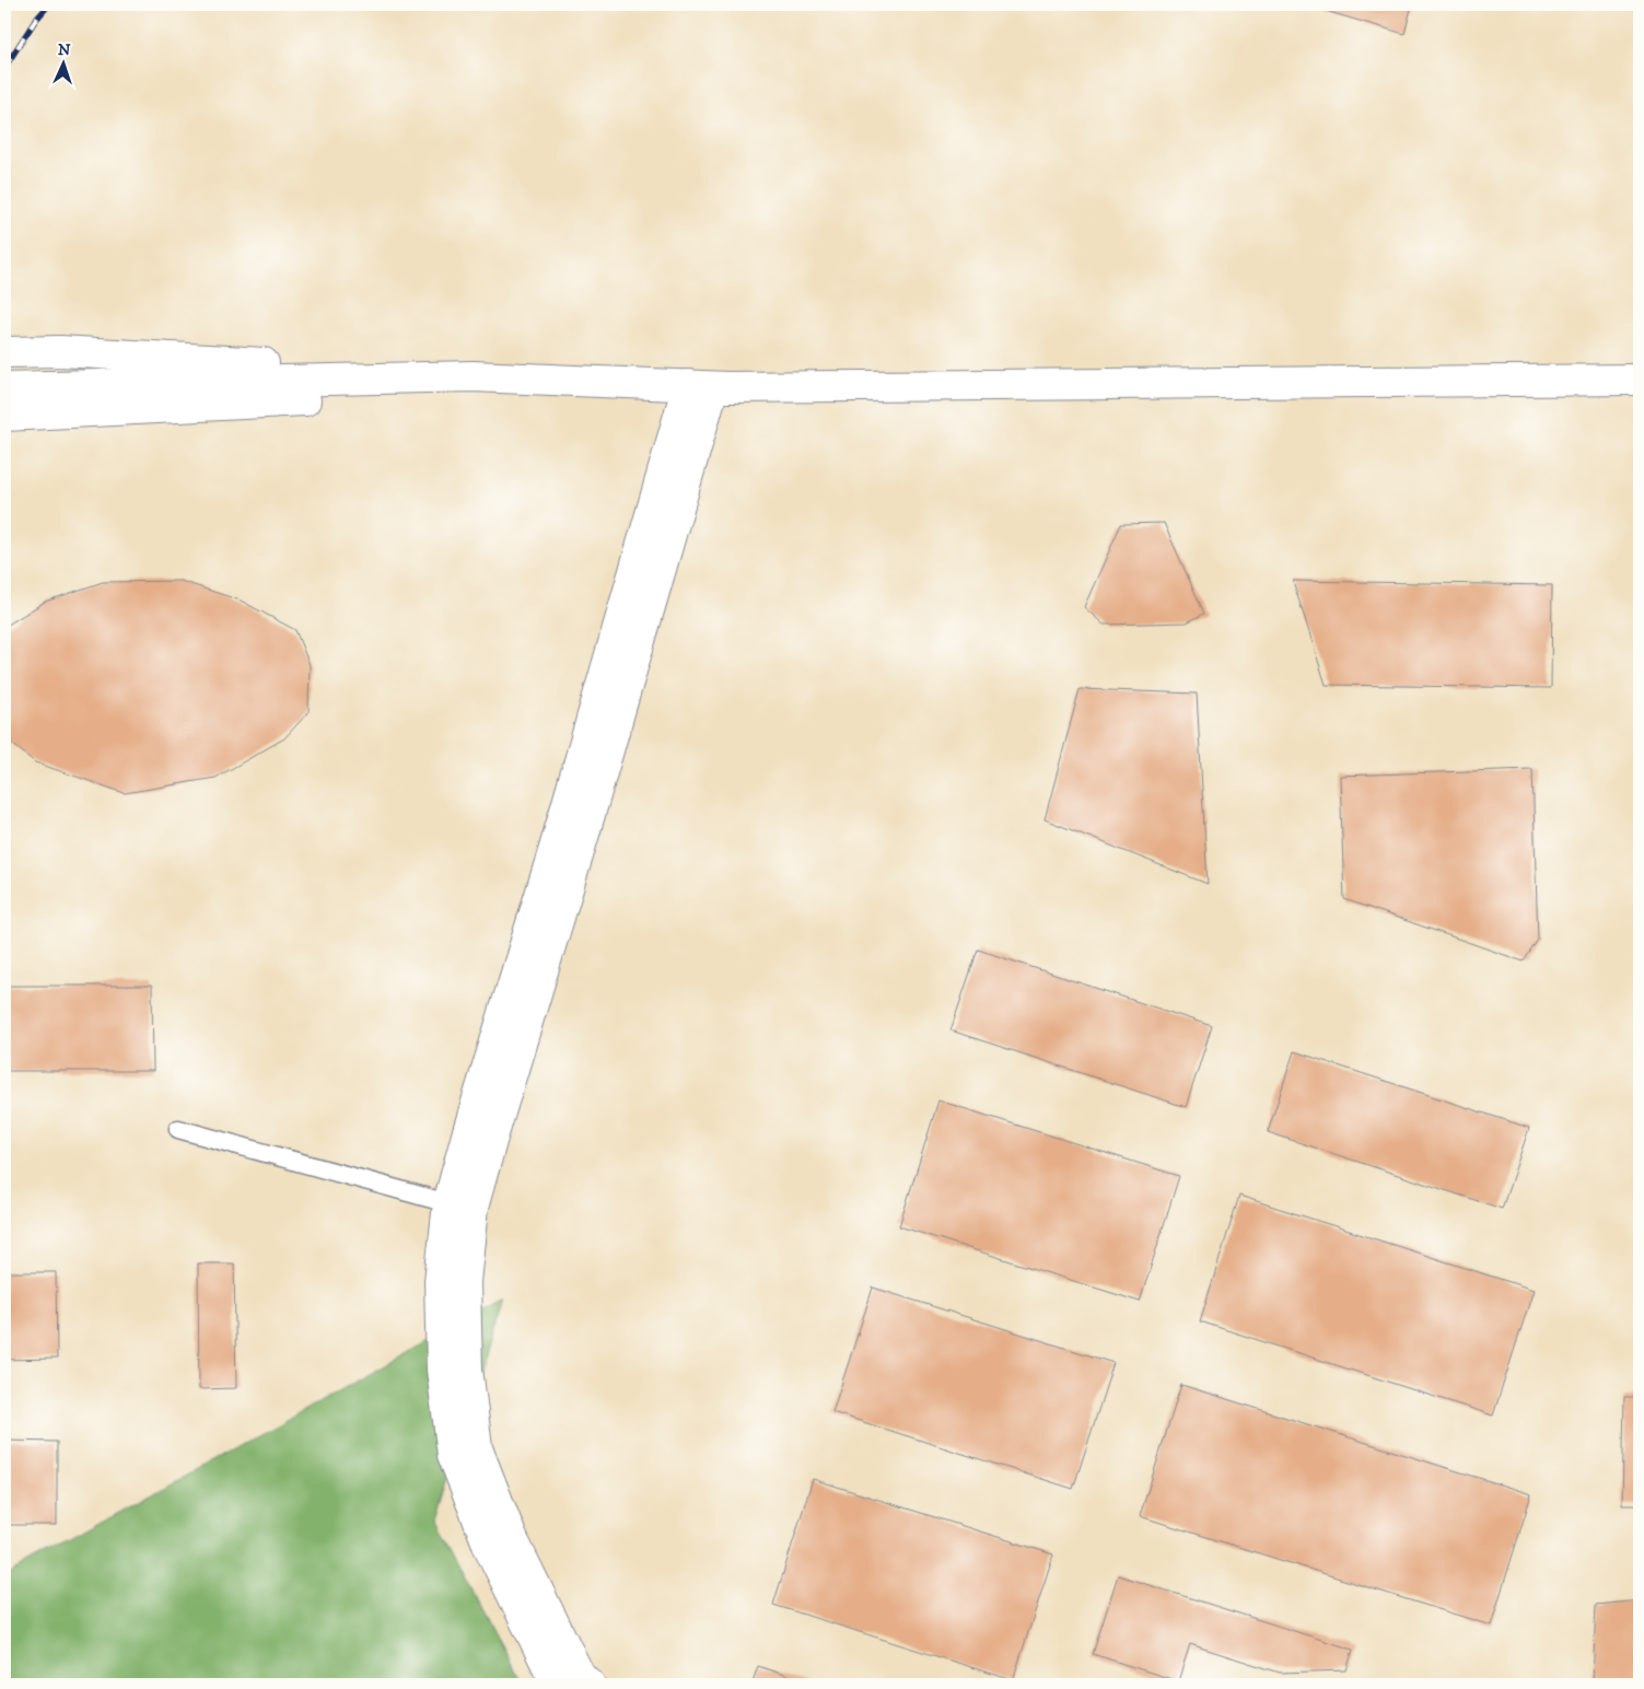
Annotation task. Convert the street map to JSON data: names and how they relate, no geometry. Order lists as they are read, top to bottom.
{
  "north": "top"
}
